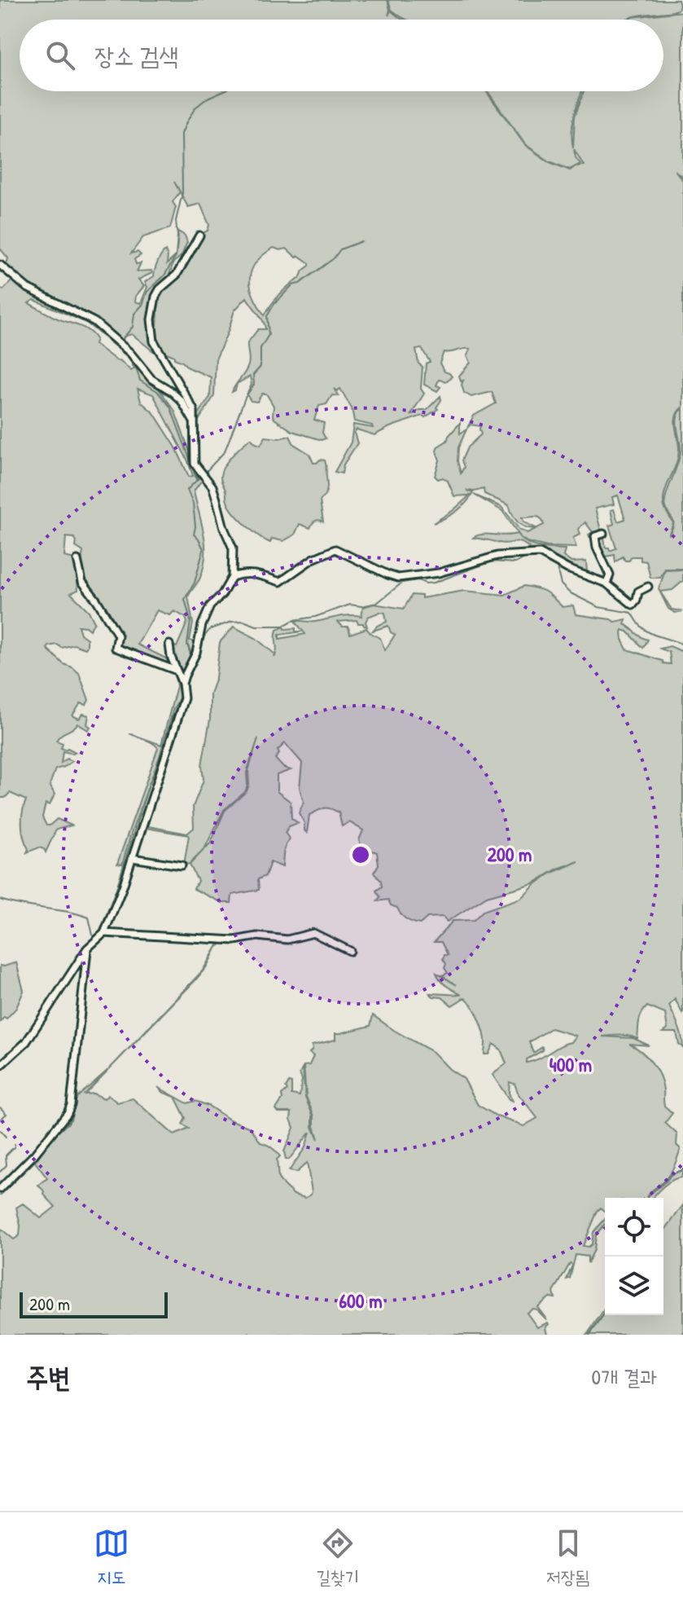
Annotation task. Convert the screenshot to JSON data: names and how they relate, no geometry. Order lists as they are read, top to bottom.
{
  "scale_bar": "200 m",
  "page": {
    "search": "장소 검색",
    "scale": "200 m",
    "heading": ["주변", "0개 결과"],
    "nav": ["지도", "길찾기", "저장됨"]
  },
  "rings": ["200 m", "400 m", "600 m"]
}
